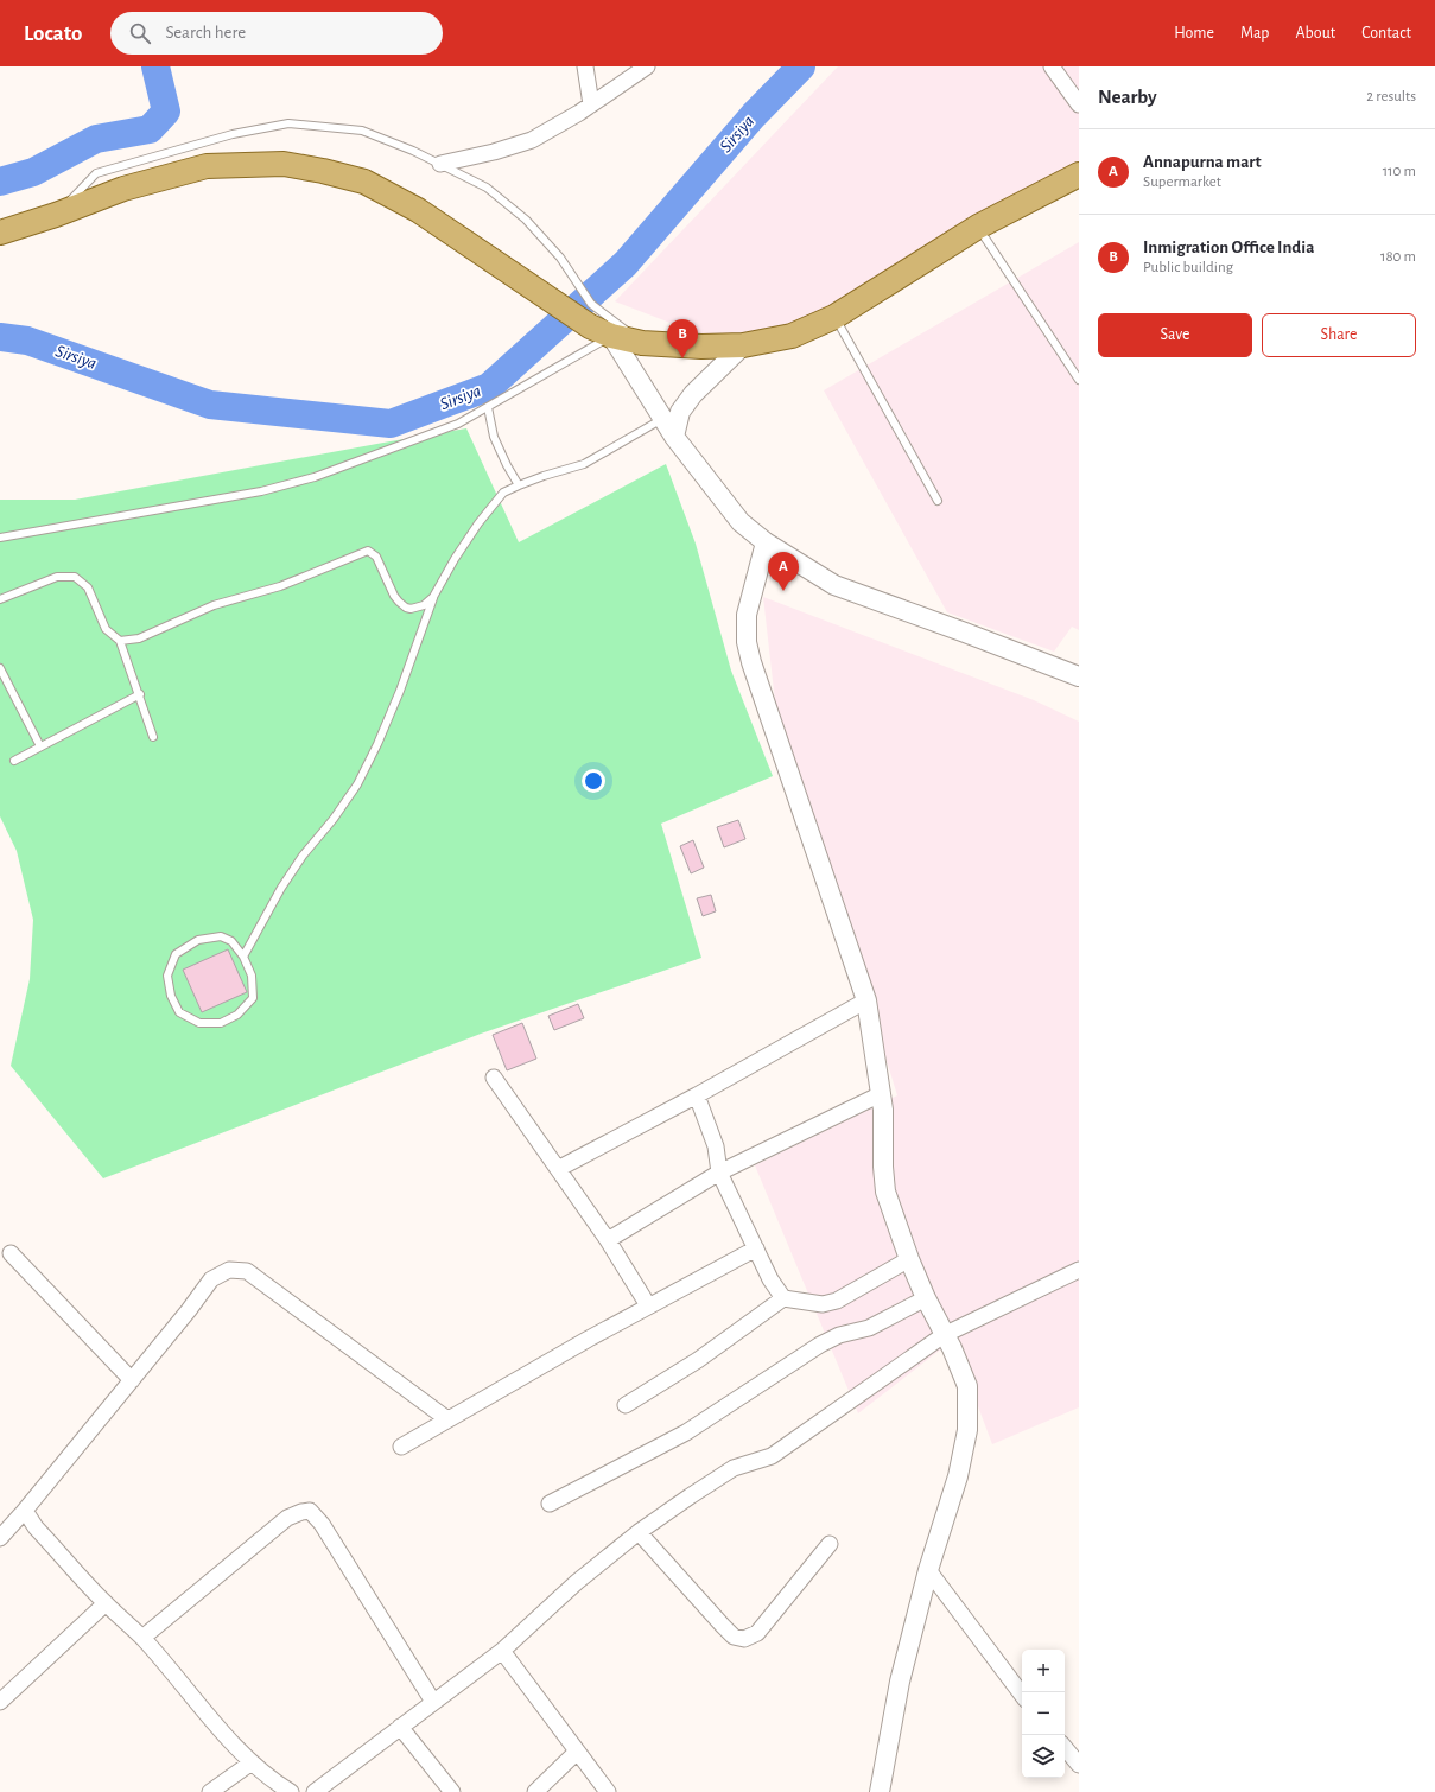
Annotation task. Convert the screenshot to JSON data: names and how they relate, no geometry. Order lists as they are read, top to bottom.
{
  "water": ["Sirsiya"],
  "page": {
    "header": "Locato",
    "search": "Search here",
    "nav": [
      "Home",
      "Map",
      "About",
      "Contact"
    ],
    "heading": ["Nearby", "2 results"],
    "list": [
      {
        "mark": "A",
        "name": "Annapurna mart",
        "note": "Supermarket",
        "value": "110 m"
      },
      {
        "mark": "B",
        "name": "Inmigration Office India",
        "note": "Public building",
        "value": "180 m"
      }
    ],
    "buttons": ["Save", "Share"],
    "pins": ["B", "A"],
    "map_buttons": ["+", "−"]
  }
}
